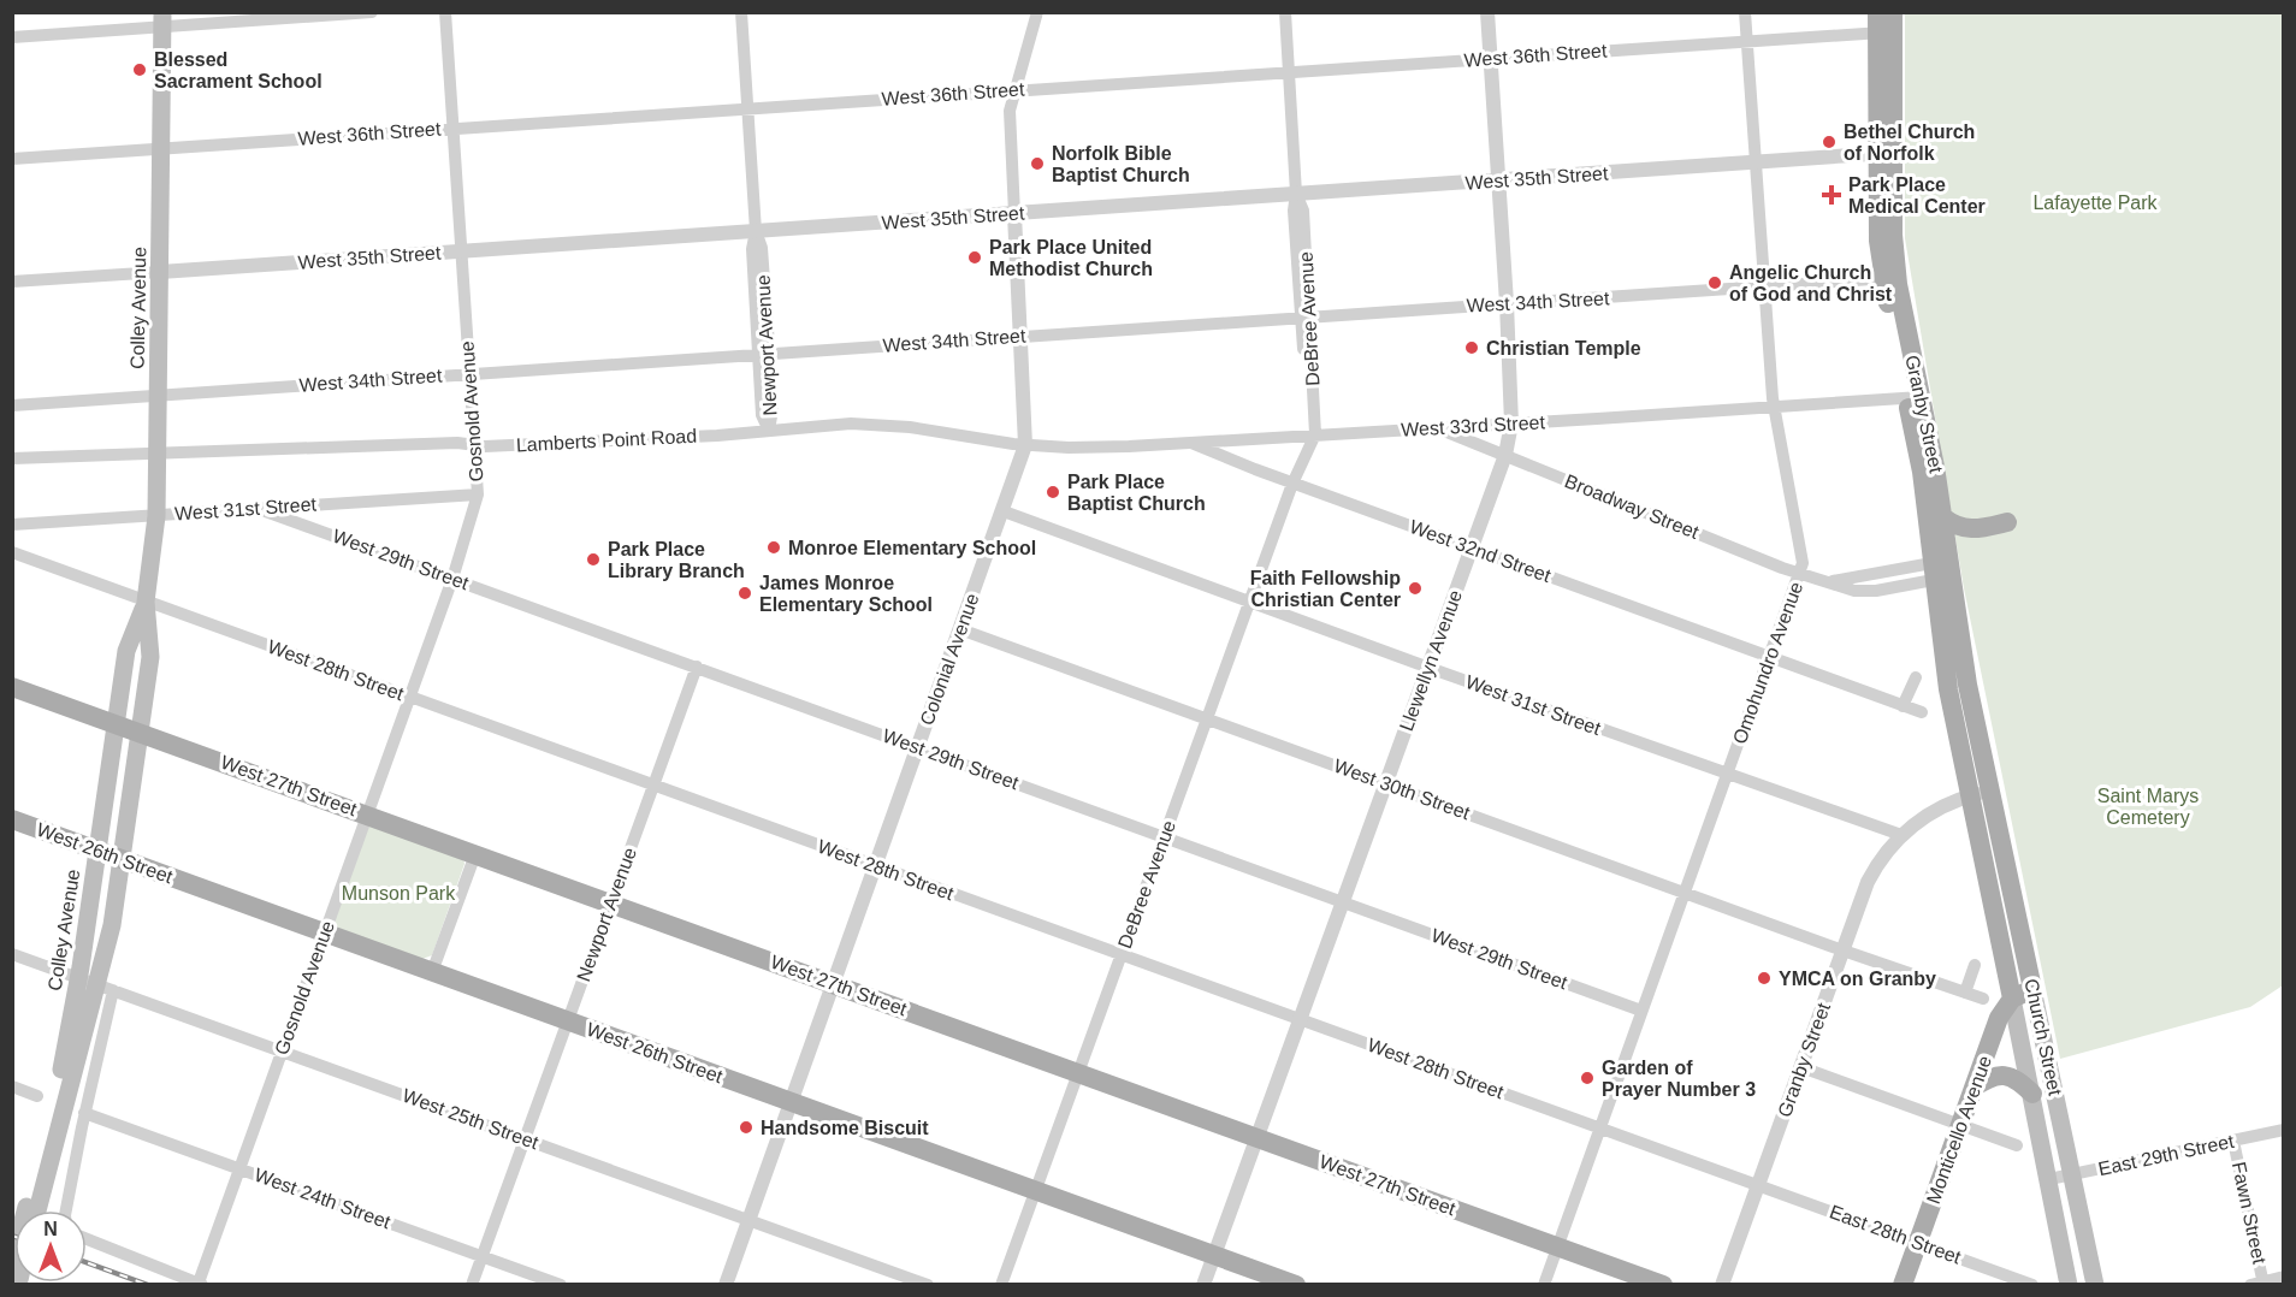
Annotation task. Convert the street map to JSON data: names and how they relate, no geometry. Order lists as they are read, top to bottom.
{
  "streets": {
    "main road": [
      "Colley Avenue",
      "Granby Street",
      "West 27th Street",
      "West 26th Street",
      "Church Street",
      "Monticello Avenue"
    ],
    "street": [
      "West 36th Street",
      "West 35th Street",
      "West 34th Street",
      "DeBree Avenue",
      "Newport Avenue",
      "Gosnold Avenue",
      "West 33rd Street",
      "Lamberts Point Road",
      "Broadway Street",
      "West 31st Street",
      "West 32nd Street",
      "West 29th Street",
      "Colonial Avenue",
      "Llewellyn Avenue",
      "Omohundro Avenue",
      "West 28th Street",
      "West 30th Street",
      "West 25th Street",
      "East 29th Street",
      "West 24th Street",
      "Fawn Street",
      "East 28th Street"
    ]
  },
  "crossings": [
    ["West 36th Street", "Colley Avenue"],
    ["West 36th Street", "DeBree Avenue"],
    ["West 36th Street", "Newport Avenue"],
    ["West 36th Street", "Gosnold Avenue"],
    ["West 36th Street", "Granby Street"],
    ["West 36th Street", "Colonial Avenue"],
    ["West 36th Street", "Llewellyn Avenue"],
    ["West 36th Street", "Omohundro Avenue"],
    ["West 35th Street", "Colley Avenue"],
    ["West 35th Street", "DeBree Avenue"],
    ["West 35th Street", "Newport Avenue"],
    ["West 35th Street", "Gosnold Avenue"],
    ["West 35th Street", "Granby Street"],
    ["West 35th Street", "Colonial Avenue"],
    ["West 35th Street", "Llewellyn Avenue"],
    ["West 35th Street", "Omohundro Avenue"],
    ["West 34th Street", "Colley Avenue"],
    ["West 34th Street", "DeBree Avenue"],
    ["West 34th Street", "Newport Avenue"],
    ["West 34th Street", "Gosnold Avenue"],
    ["West 34th Street", "Granby Street"],
    ["West 34th Street", "Colonial Avenue"],
    ["West 34th Street", "Llewellyn Avenue"],
    ["West 34th Street", "Omohundro Avenue"],
    ["Colley Avenue", "Lamberts Point Road"],
    ["Colley Avenue", "West 31st Street"],
    ["Colley Avenue", "West 28th Street"],
    ["Colley Avenue", "West 27th Street"],
    ["Colley Avenue", "West 26th Street"],
    ["Colley Avenue", "West 25th Street"],
    ["DeBree Avenue", "West 33rd Street"],
    ["DeBree Avenue", "West 31st Street"],
    ["DeBree Avenue", "West 32nd Street"],
    ["DeBree Avenue", "West 29th Street"],
    ["DeBree Avenue", "West 28th Street"],
    ["DeBree Avenue", "West 27th Street"],
    ["DeBree Avenue", "West 30th Street"],
    ["DeBree Avenue", "West 26th Street"],
    ["Newport Avenue", "Lamberts Point Road"],
    ["Newport Avenue", "West 29th Street"],
    ["Newport Avenue", "West 28th Street"],
    ["Newport Avenue", "West 27th Street"],
    ["Newport Avenue", "West 26th Street"],
    ["Newport Avenue", "West 25th Street"],
    ["Newport Avenue", "West 24th Street"],
    ["Gosnold Avenue", "Lamberts Point Road"],
    ["Gosnold Avenue", "West 31st Street"],
    ["Gosnold Avenue", "West 29th Street"],
    ["Gosnold Avenue", "West 28th Street"],
    ["Gosnold Avenue", "West 27th Street"],
    ["Gosnold Avenue", "West 26th Street"],
    ["Gosnold Avenue", "West 25th Street"],
    ["Gosnold Avenue", "West 24th Street"],
    ["Granby Street", "West 33rd Street"],
    ["Granby Street", "Broadway Street"],
    ["Granby Street", "West 31st Street"],
    ["Granby Street", "West 28th Street"],
    ["Granby Street", "West 30th Street"],
    ["Granby Street", "Church Street"],
    ["Granby Street", "East 28th Street"],
    ["West 33rd Street", "Lamberts Point Road"],
    ["West 33rd Street", "Broadway Street"],
    ["West 33rd Street", "West 32nd Street"],
    ["West 33rd Street", "Colonial Avenue"],
    ["West 33rd Street", "Llewellyn Avenue"],
    ["West 33rd Street", "Omohundro Avenue"],
    ["Lamberts Point Road", "Colonial Avenue"],
    ["Broadway Street", "Llewellyn Avenue"],
    ["Broadway Street", "Omohundro Avenue"],
    ["West 31st Street", "West 29th Street"],
    ["West 31st Street", "Colonial Avenue"],
    ["West 31st Street", "Llewellyn Avenue"],
    ["West 31st Street", "Omohundro Avenue"],
    ["West 32nd Street", "Llewellyn Avenue"],
    ["West 32nd Street", "Omohundro Avenue"],
    ["West 29th Street", "Colonial Avenue"],
    ["West 29th Street", "Llewellyn Avenue"],
    ["West 29th Street", "Omohundro Avenue"],
    ["Colonial Avenue", "West 28th Street"],
    ["Colonial Avenue", "West 27th Street"],
    ["Colonial Avenue", "West 30th Street"],
    ["Colonial Avenue", "West 26th Street"],
    ["Colonial Avenue", "West 25th Street"],
    ["Llewellyn Avenue", "West 28th Street"],
    ["Llewellyn Avenue", "West 27th Street"],
    ["Llewellyn Avenue", "West 30th Street"],
    ["Llewellyn Avenue", "West 26th Street"],
    ["Omohundro Avenue", "West 28th Street"],
    ["Omohundro Avenue", "West 27th Street"],
    ["Omohundro Avenue", "West 30th Street"],
    ["West 28th Street", "East 28th Street"],
    ["Church Street", "Monticello Avenue"],
    ["Church Street", "East 29th Street"],
    ["Monticello Avenue", "East 28th Street"],
    ["East 29th Street", "Fawn Street"]
  ],
  "parks": ["Lafayette Park", "Saint Marys Cemetery", "Munson Park"],
  "places": {
    "other": [
      "Blessed Sacrament School",
      "Bethel Church of Norfolk",
      "Norfolk Bible Baptist Church",
      "Park Place United Methodist Church",
      "Angelic Church of God and Christ",
      "Christian Temple",
      "Park Place Baptist Church",
      "Monroe Elementary School",
      "Park Place Library Branch",
      "Faith Fellowship Christian Center",
      "James Monroe Elementary School",
      "YMCA on Granby",
      "Garden of Prayer Number 3",
      "Handsome Biscuit"
    ],
    "health": ["Park Place Medical Center"]
  },
  "north": "top"
}
